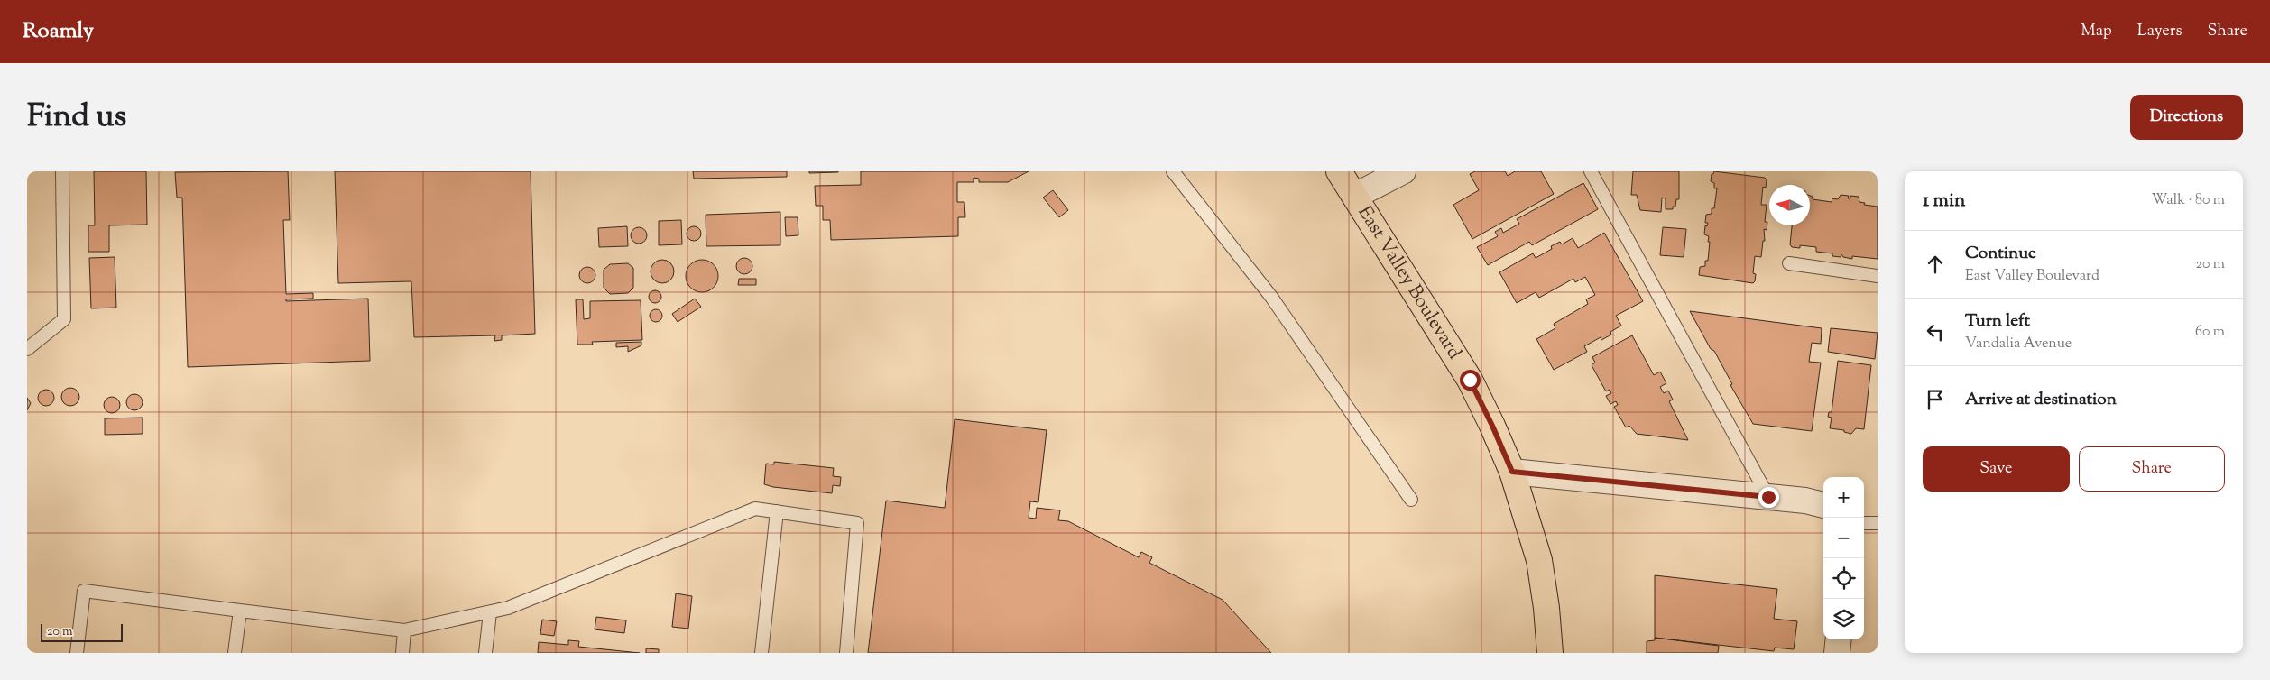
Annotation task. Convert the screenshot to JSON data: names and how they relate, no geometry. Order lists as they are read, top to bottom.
{
  "streets": {
    "main road": ["East Valley Boulevard"]
  },
  "scale_bar": "20 m",
  "north": "left",
  "page": {
    "header": "Roamly",
    "nav": ["Map", "Layers", "Share"],
    "title": "Find us",
    "buttons": [
      "Directions",
      ["Save", "Share"]
    ],
    "heading": ["1 min", "Walk · 80 m"],
    "list": [
      ["Continue", "East Valley Boulevard", "20 m"],
      ["Turn left", "Vandalia Avenue", "60 m"],
      "Arrive at destination"
    ],
    "map_buttons": ["+", "−"],
    "scale": "20 m"
  }
}
